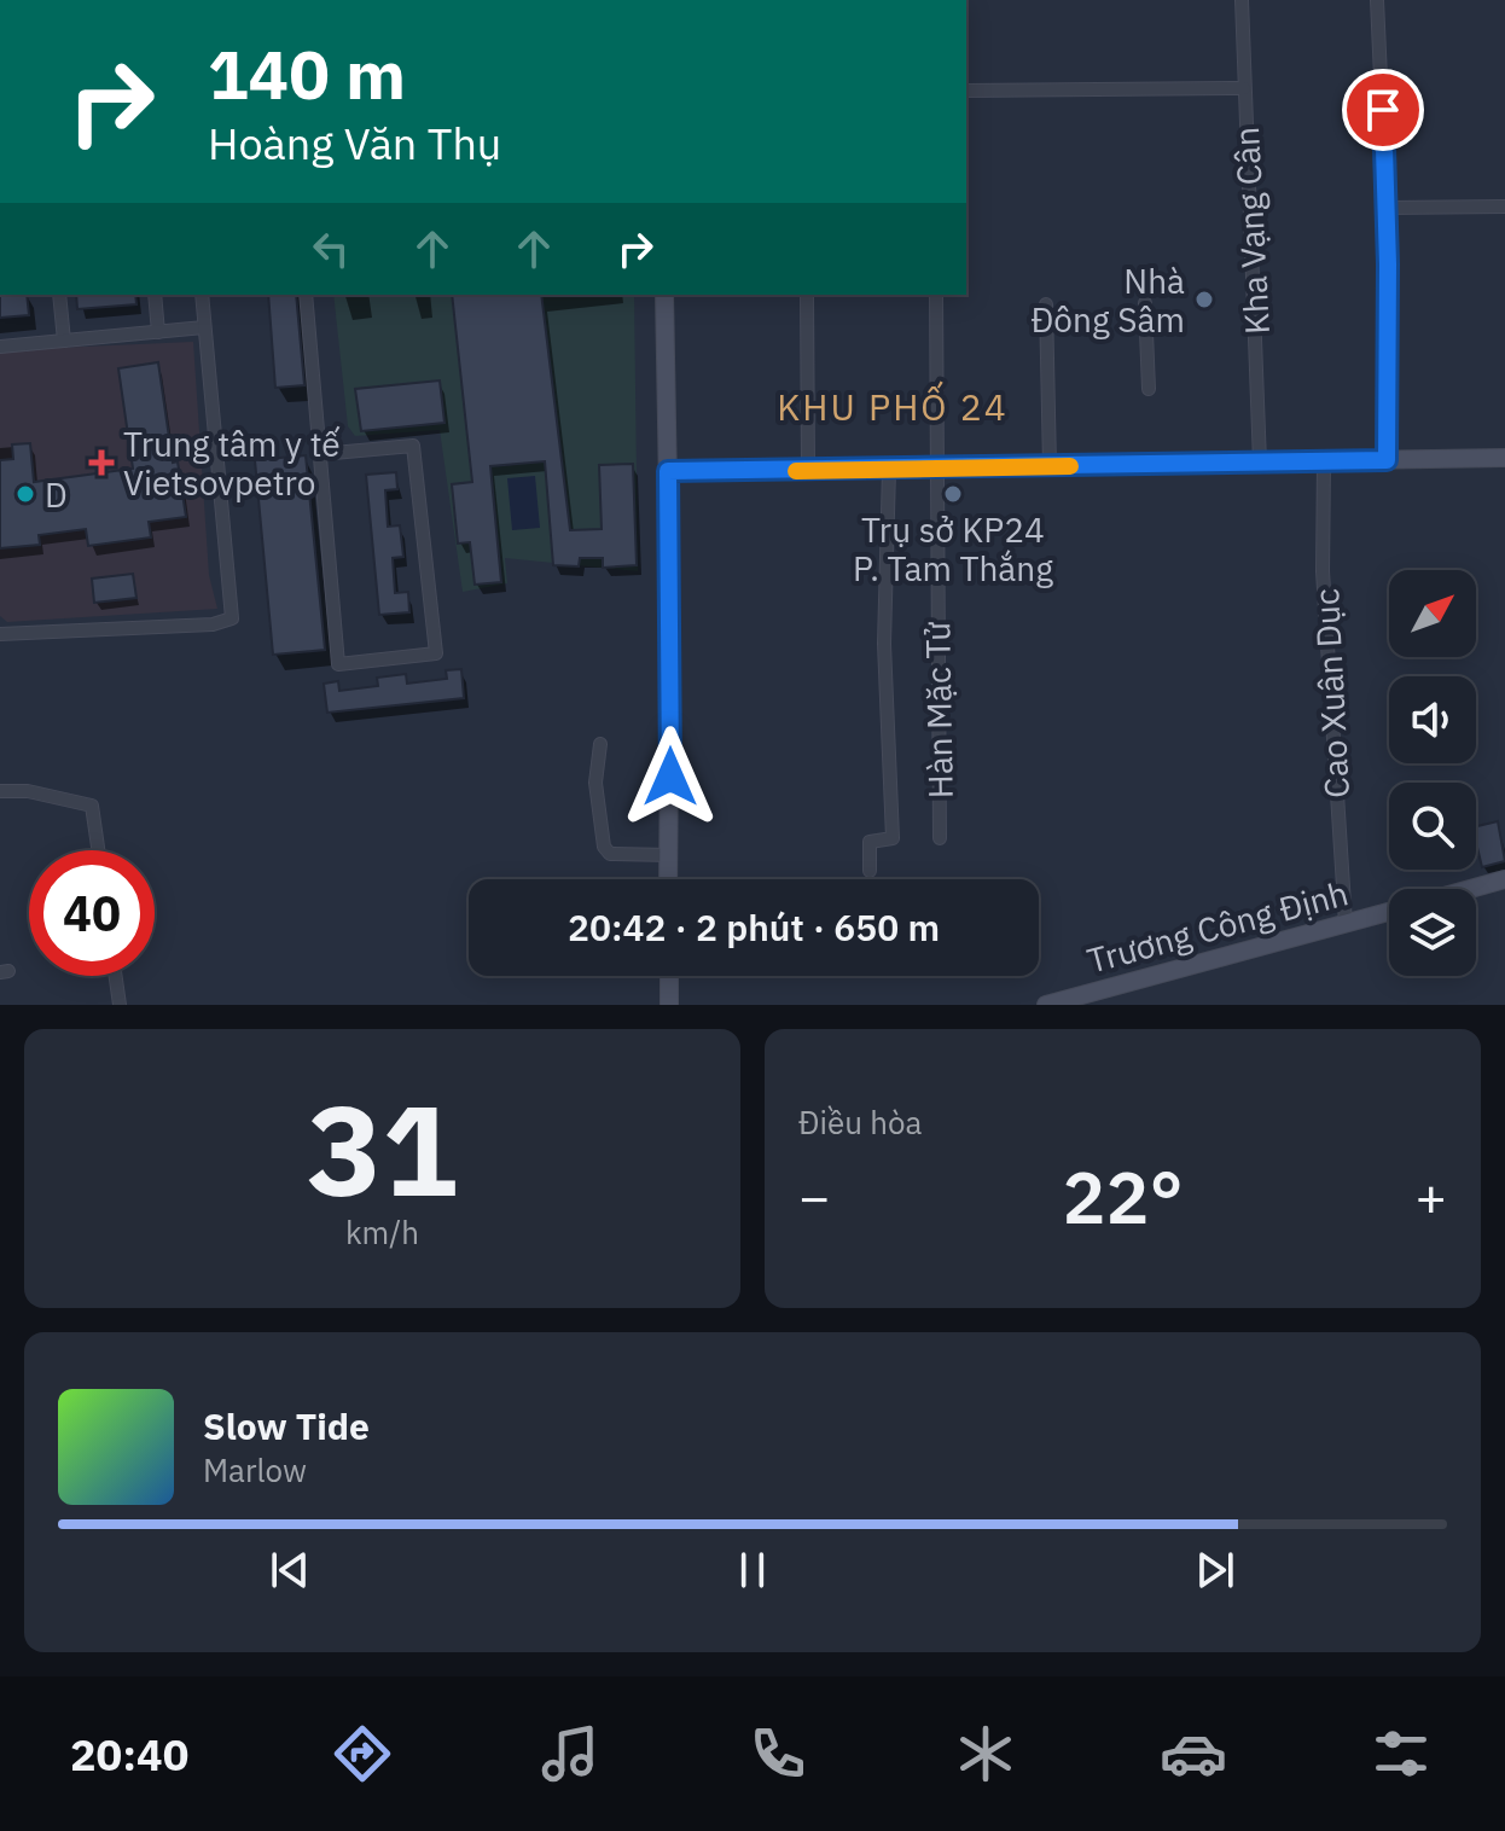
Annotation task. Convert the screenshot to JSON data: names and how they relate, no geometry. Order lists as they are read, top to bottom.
{
  "streets": {
    "street": [
      "Kha Vạng Cân",
      "Cao Xuân Dục",
      "Hàn Mặc Tử",
      "Trương Công Định"
    ]
  },
  "crossings": [
    ["Cao Xuân Dục", "Trương Công Định"]
  ],
  "districts": ["KHU PHỐ 24"],
  "places": {
    "other": ["Nhà Đông Sâm", "D", "Trụ sở KP24 P. Tam Thắng"],
    "health": ["Trung tâm y tế Vietsovpetro"]
  },
  "north": "top right",
  "page": {
    "turn": ["140 m", "Hoàng Văn Thụ"],
    "limit": "40",
    "trip": "20:42 · 2 phút · 650 m",
    "tile": [
      ["31", "km/h"],
      "Điều hòa"
    ],
    "heat": ["−", "22°", "+"],
    "song": ["Slow Tide", "Marlow"],
    "tabs": "20:40"
  }
}
